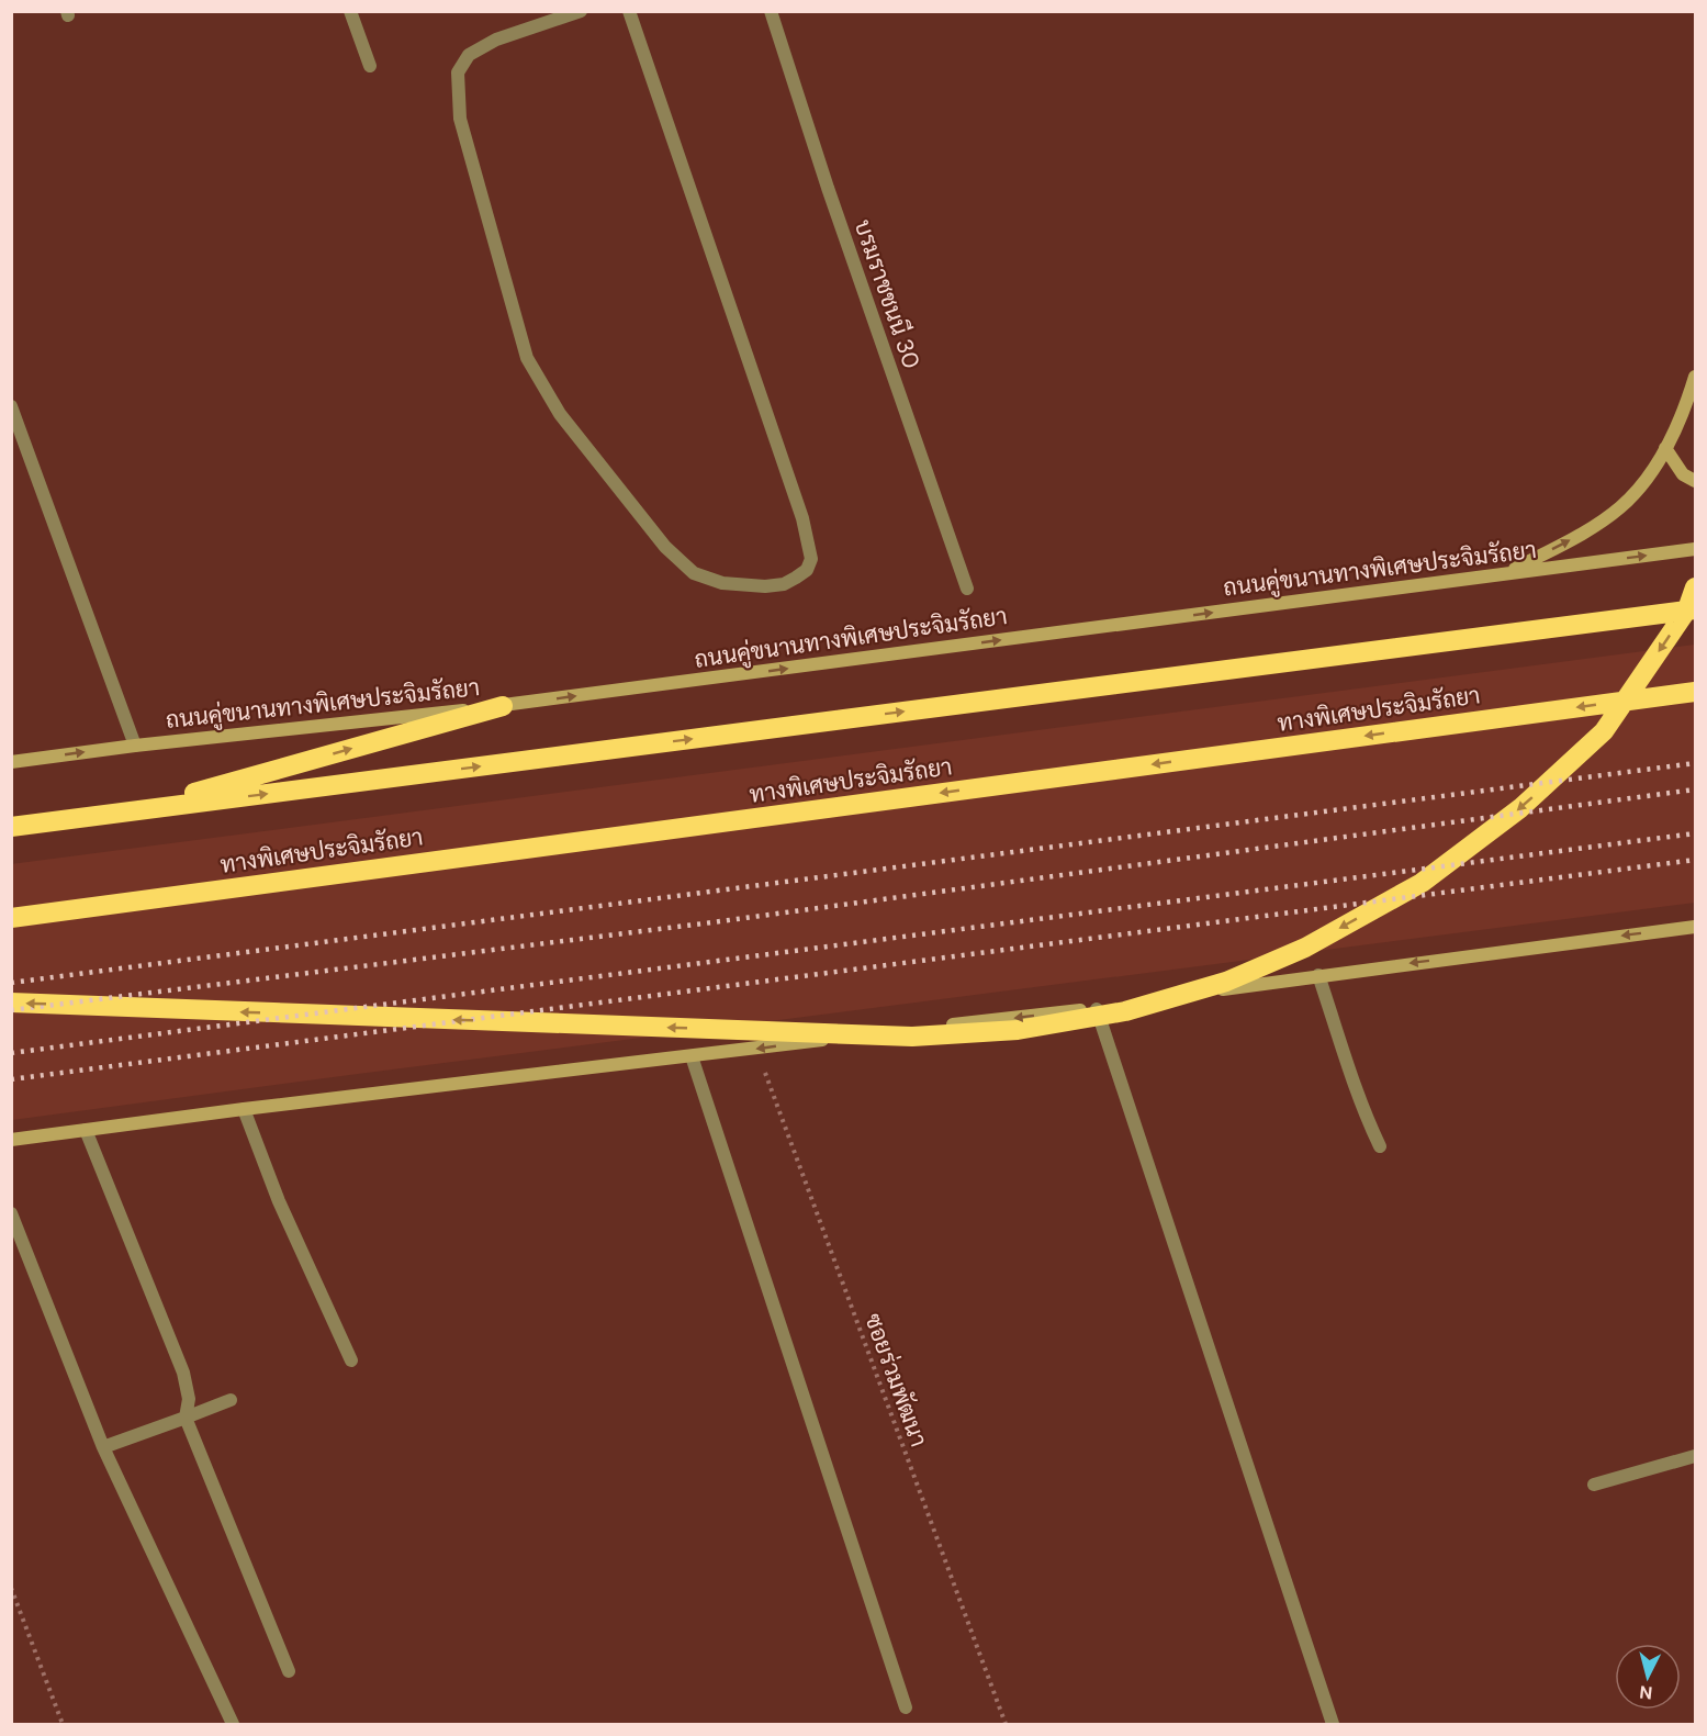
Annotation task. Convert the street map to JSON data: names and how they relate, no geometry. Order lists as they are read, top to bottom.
{
  "streets": {
    "highway": ["ทางพิเศษประจิมรัถยา"],
    "main road": ["ถนนคู่ขนานทางพิเศษประจิมรัถยา"],
    "street": ["บรมราชชนนี 30"],
    "path": ["ซอยร่วมพัฒนา"]
  },
  "one_way": ["ถนนคู่ขนานทางพิเศษประจิมรัถยา"],
  "north": "bottom"
}
